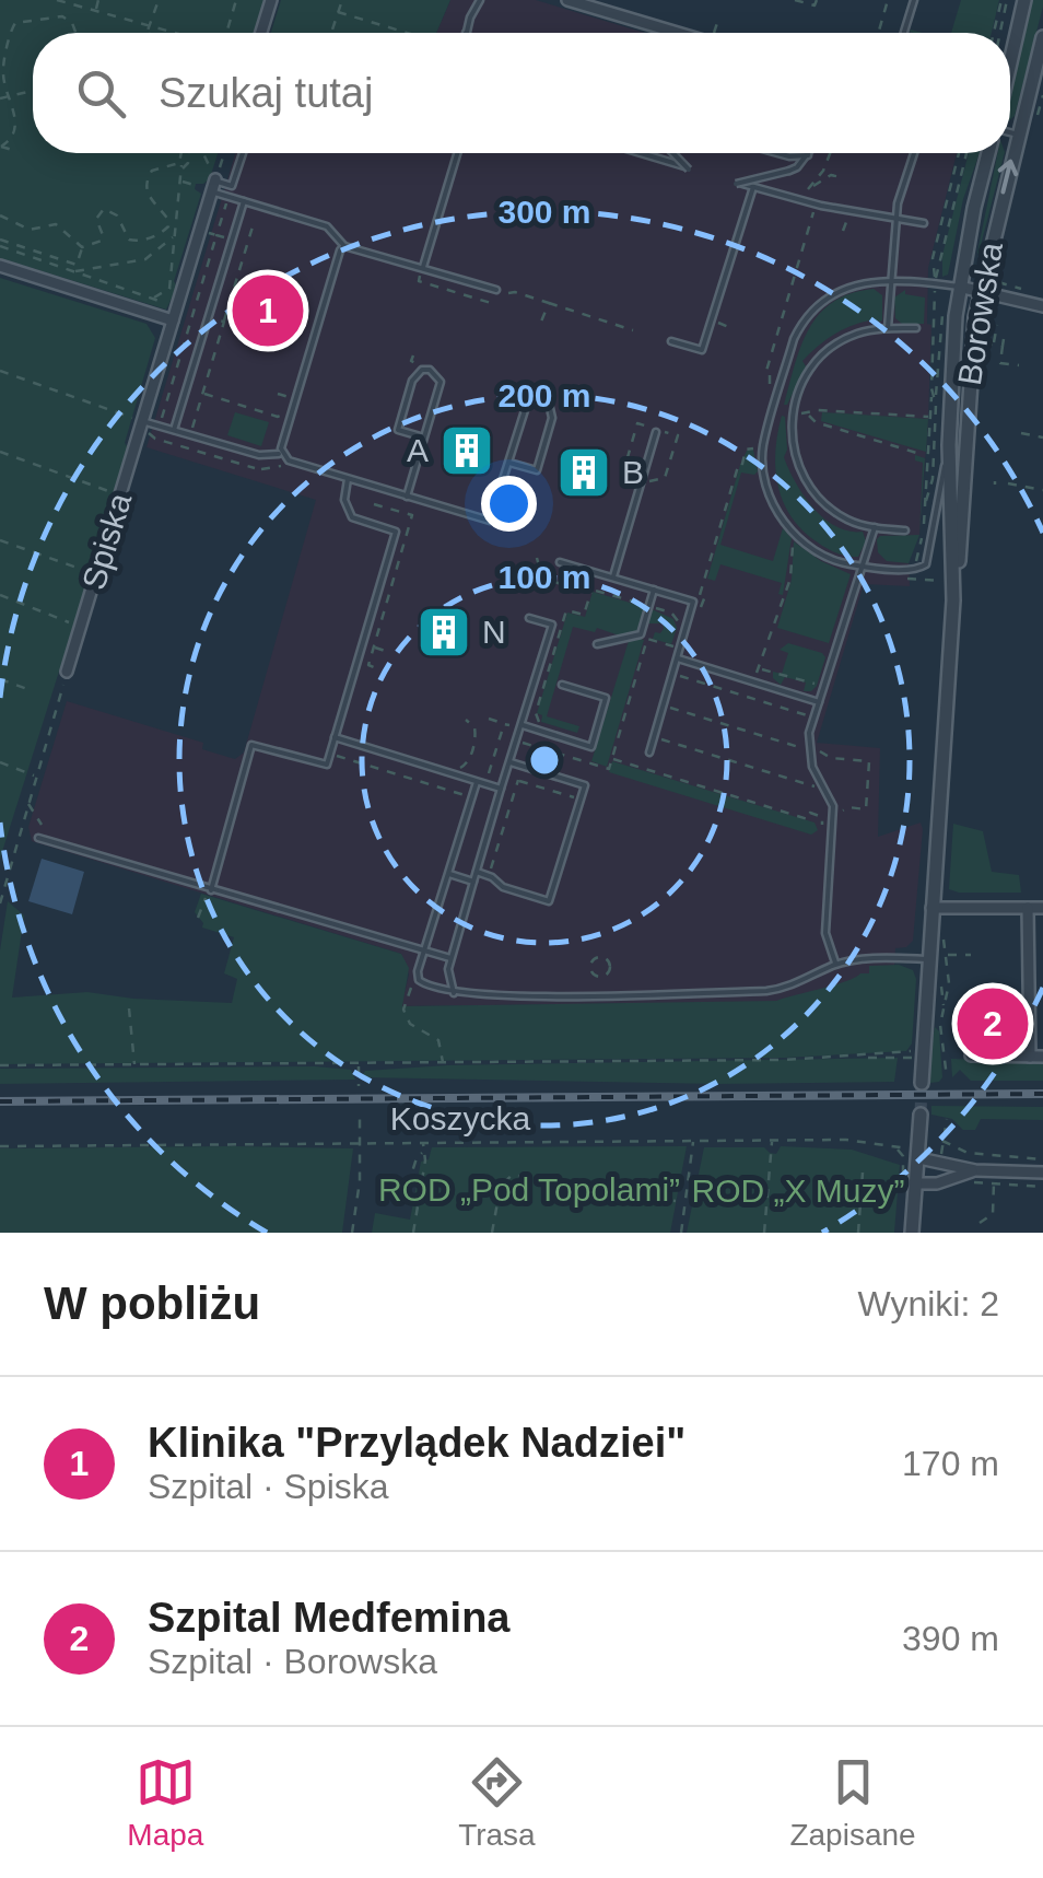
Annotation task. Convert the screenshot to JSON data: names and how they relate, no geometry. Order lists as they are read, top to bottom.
{
  "streets": {
    "street": ["Borowska", "Spiska"],
    "path": ["Koszycka"]
  },
  "parks": ["ROD „Pod Topolami”", "ROD „X Muzy”"],
  "places": {
    "building": ["A", "B", "N"]
  },
  "page": {
    "search": "Szukaj tutaj",
    "pins": ["1", "2"],
    "heading": ["W pobliżu", "Wyniki: 2"],
    "list": [
      {
        "mark": "1",
        "name": "Klinika \"Przylądek Nadziei\"",
        "note": "Szpital · Spiska",
        "value": "170 m"
      },
      {
        "mark": "2",
        "name": "Szpital Medfemina",
        "note": "Szpital · Borowska",
        "value": "390 m"
      }
    ],
    "nav": ["Mapa", "Trasa", "Zapisane"]
  },
  "rings": ["300 m", "200 m", "100 m"]
}
